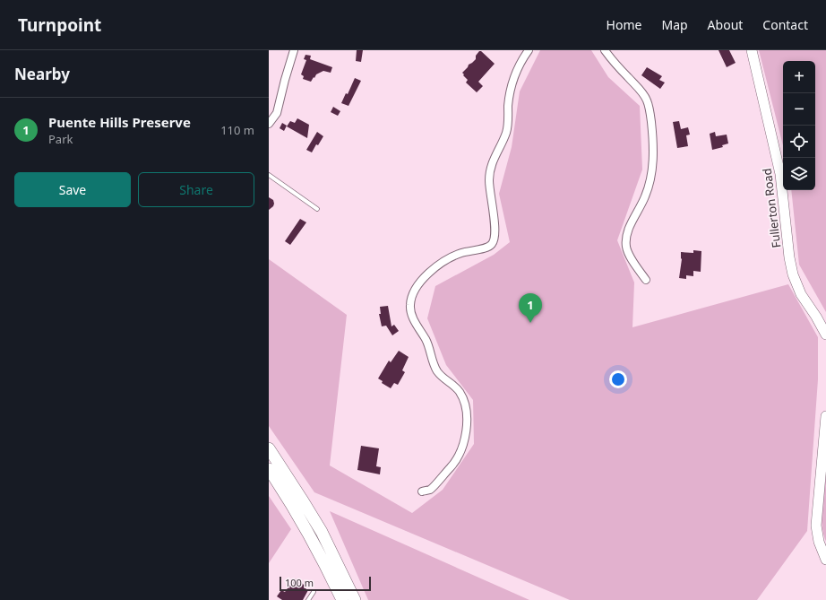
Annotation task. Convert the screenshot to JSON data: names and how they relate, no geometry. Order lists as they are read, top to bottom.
{
  "streets": {
    "street": ["Fullerton Road"]
  },
  "scale_bar": "100 m",
  "page": {
    "header": "Turnpoint",
    "nav": [
      "Home",
      "Map",
      "About",
      "Contact"
    ],
    "heading": "Nearby",
    "map_buttons": ["+", "−"],
    "list": [
      {
        "mark": "1",
        "name": "Puente Hills Preserve",
        "note": "Park",
        "value": "110 m"
      }
    ],
    "buttons": ["Save", "Share"],
    "pins": "1",
    "scale": "100 m"
  }
}
